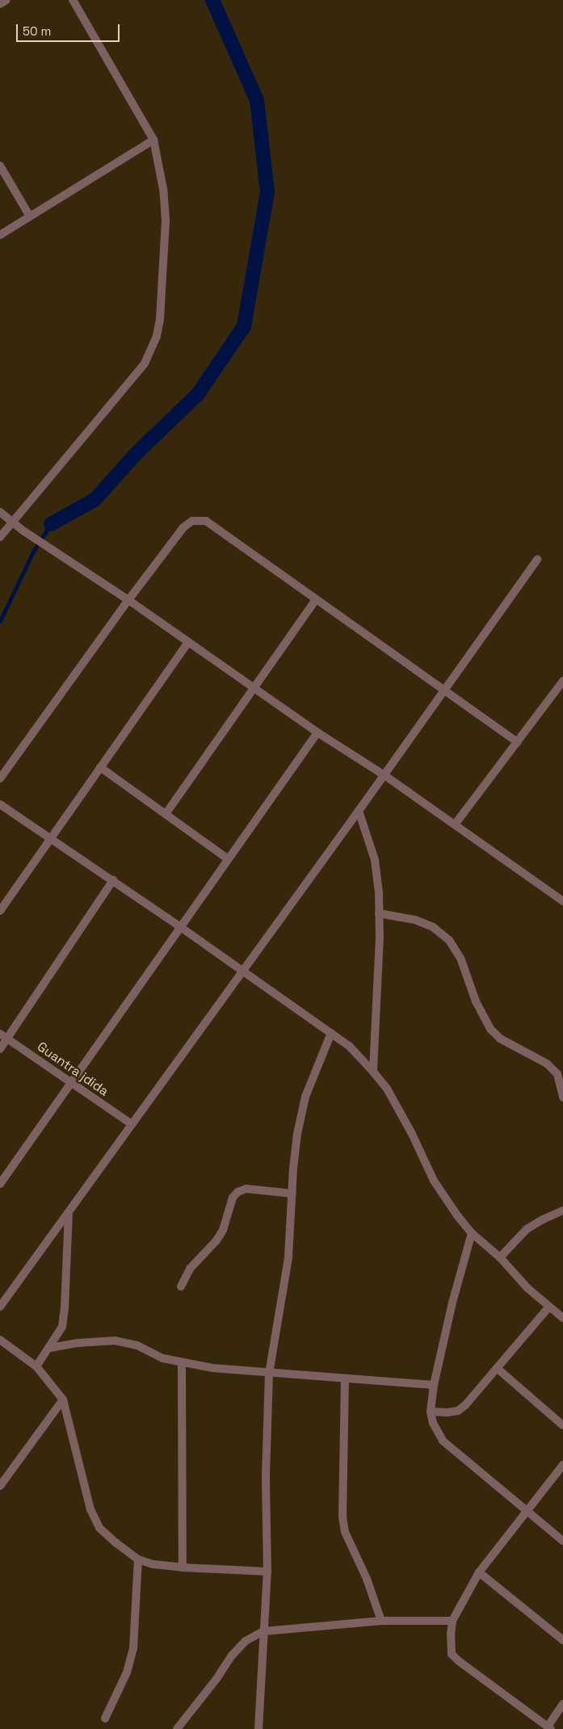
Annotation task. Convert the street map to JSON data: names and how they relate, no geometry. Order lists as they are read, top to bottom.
{
  "streets": {
    "street": ["Guantra jdida"]
  },
  "scale_bar": "50 m"
}
